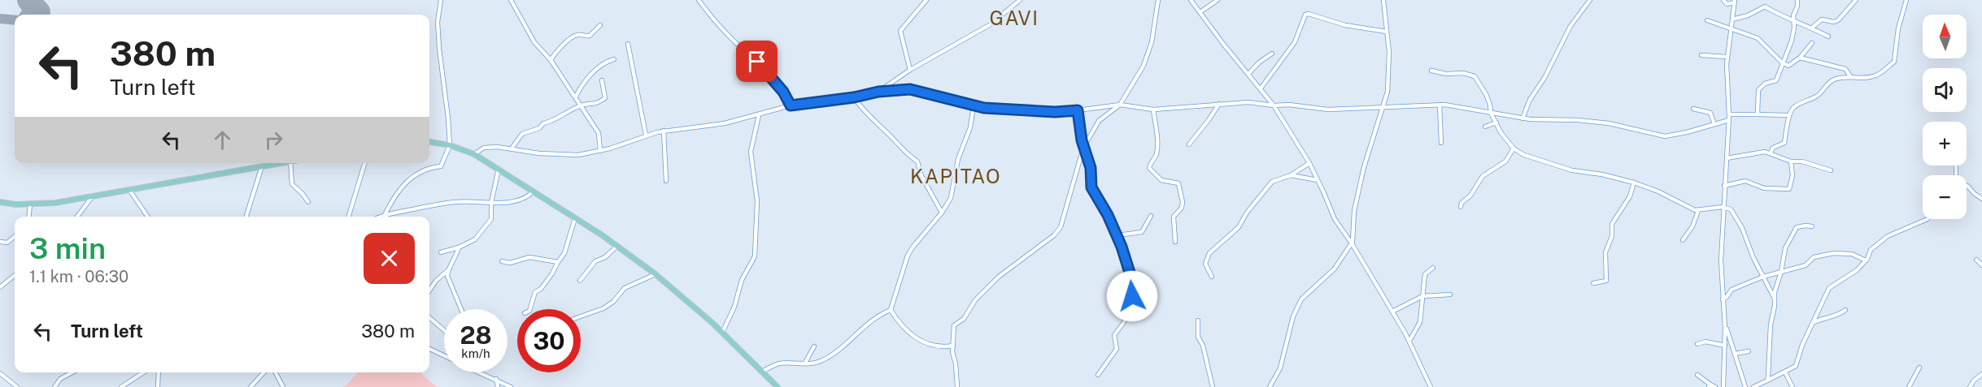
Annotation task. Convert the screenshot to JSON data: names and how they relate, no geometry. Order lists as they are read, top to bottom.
{
  "districts": ["GAVI", "KAPITAO"],
  "north": "top",
  "page": {
    "map_buttons": ["+", "−"],
    "turn": ["380 m", "Turn left"],
    "heading": ["3 min", "1.1 km · 06:30"],
    "list": [
      {
        "name": "Turn left",
        "value": "380 m"
      }
    ],
    "speed": "28 km/h",
    "limit": "30"
  }
}
